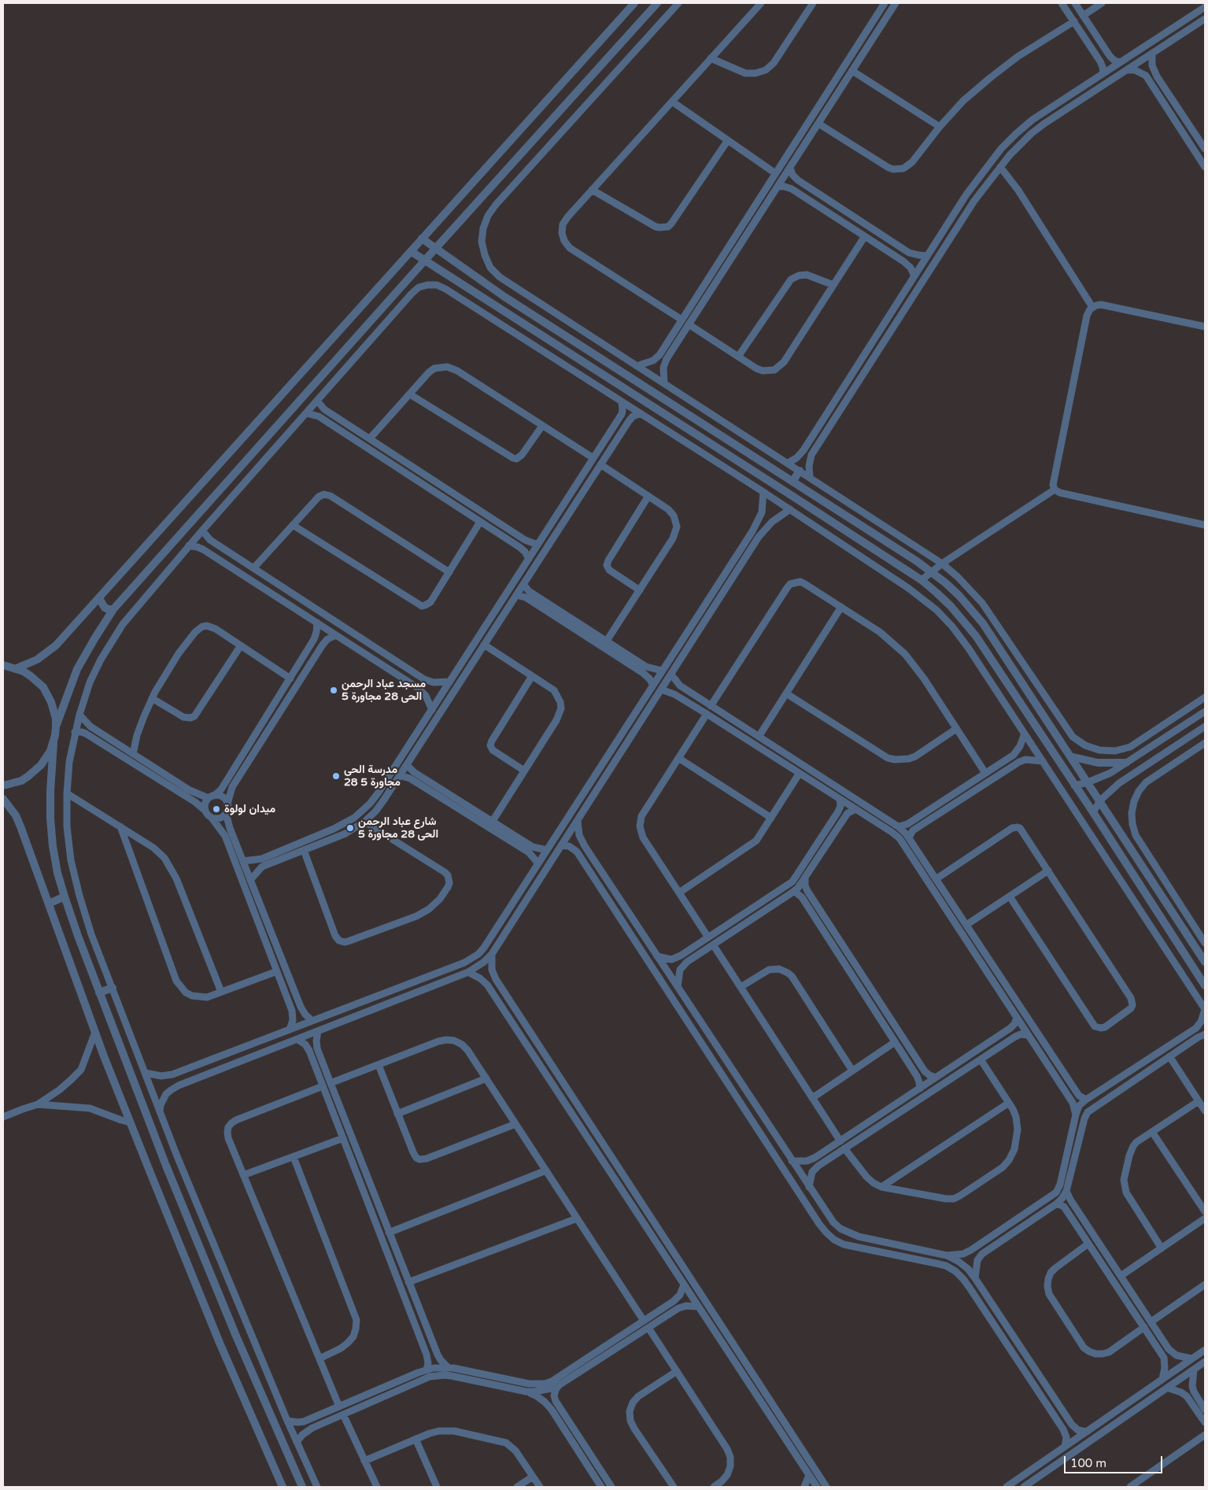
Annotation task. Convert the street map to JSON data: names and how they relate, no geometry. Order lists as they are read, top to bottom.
{
  "places": [
    "مسجد عباد الرحمن الحى 28 مجاورة 5",
    "مدرسة الحى 28 مجاورة 5",
    "ميدان لولوة",
    "شارع عباد الرحمن الحى 28 مجاورة 5"
  ],
  "scale_bar": "100 m"
}
